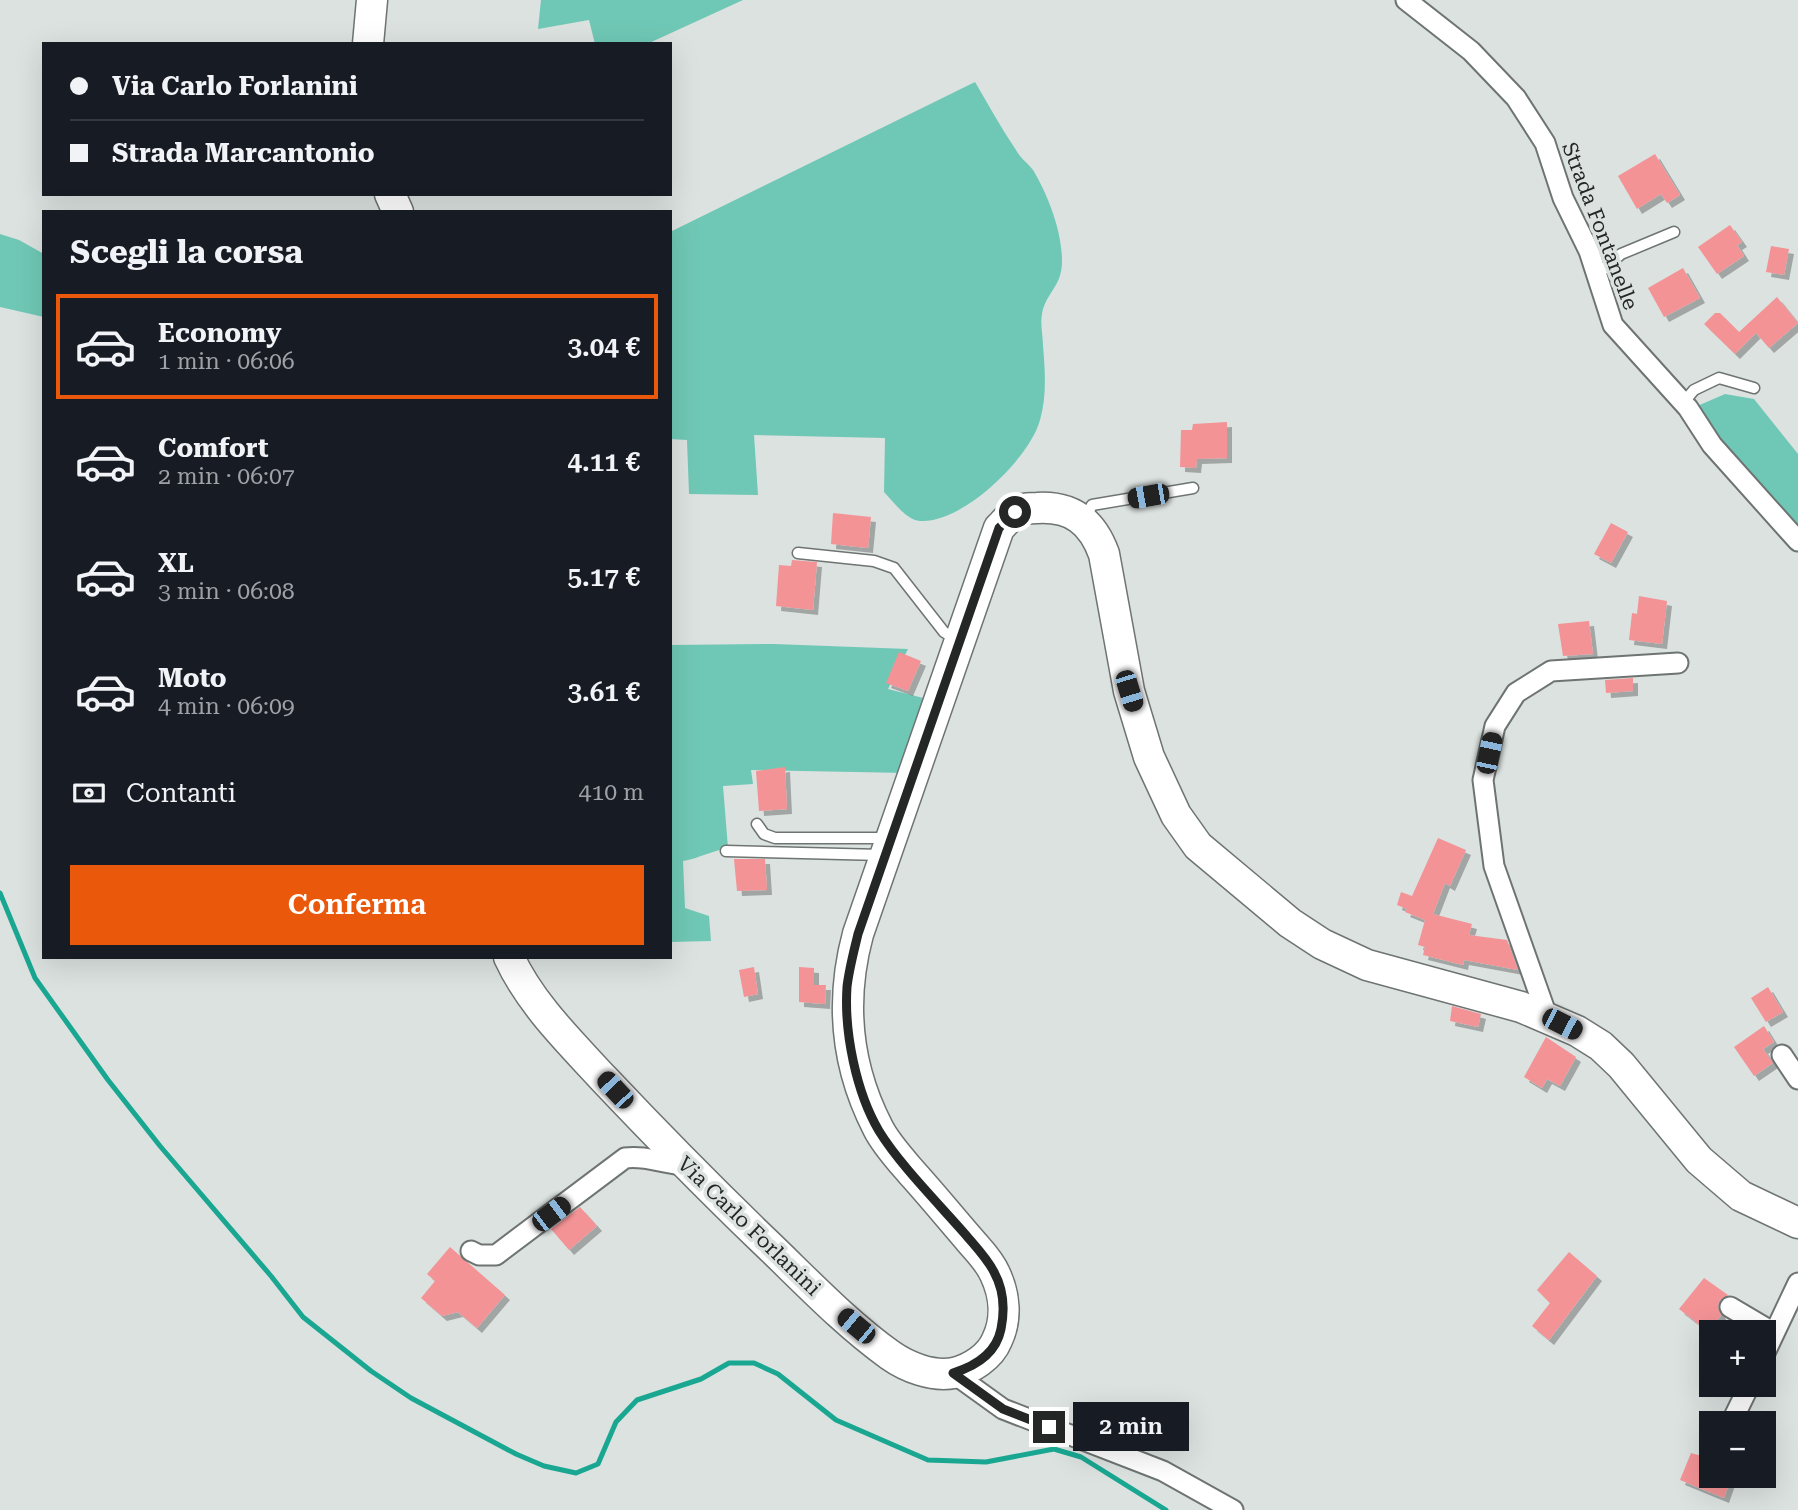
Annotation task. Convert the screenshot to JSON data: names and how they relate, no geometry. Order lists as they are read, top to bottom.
{
  "streets": {
    "main road": ["Via Carlo Forlanini"],
    "street": ["Strada Fontanelle"]
  },
  "page": {
    "banner": ["Via Carlo Forlanini", "Strada Marcantonio"],
    "heading": "Scegli la corsa",
    "list": [
      {
        "name": "Economy",
        "note": "1 min · 06:06",
        "value": "3.04 €"
      },
      {
        "name": "Comfort",
        "note": "2 min · 06:07",
        "value": "4.11 €"
      },
      {
        "name": "XL",
        "note": "3 min · 06:08",
        "value": "5.17 €"
      },
      {
        "name": "Moto",
        "note": "4 min · 06:09",
        "value": "3.61 €"
      }
    ],
    "pay": ["Contanti", "410 m"],
    "buttons": "Conferma",
    "map_buttons": ["+", "−"],
    "bubble": "2 min"
  }
}
